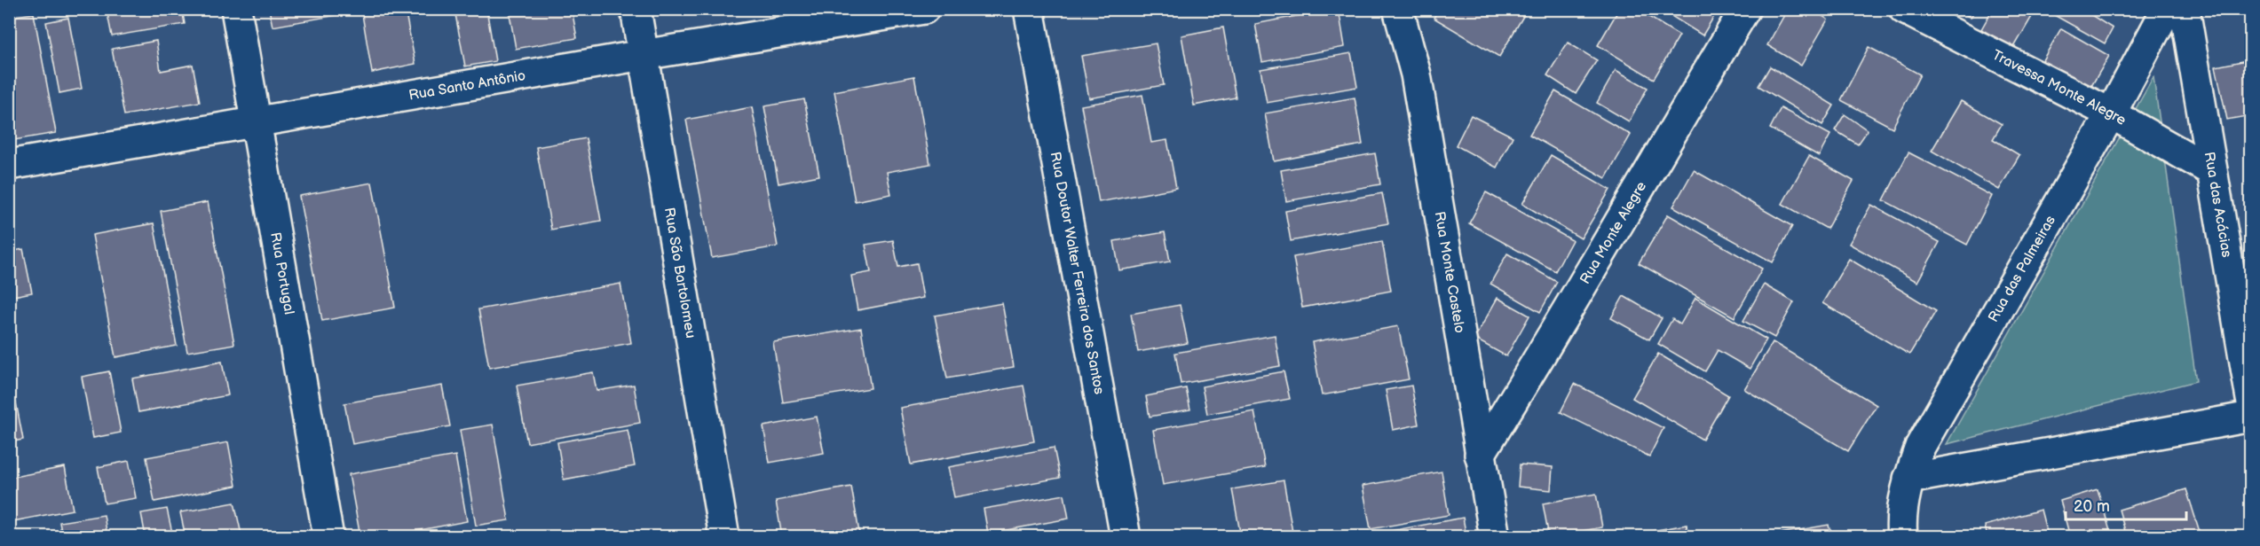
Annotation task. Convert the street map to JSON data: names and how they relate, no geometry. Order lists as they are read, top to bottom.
{
  "streets": {
    "street": [
      "Rua Santo Antônio",
      "Travessa Monte Alegre",
      "Rua das Acácias",
      "Rua Monte Alegre",
      "Rua das Palmeiras",
      "Rua Monte Castelo",
      "Rua Portugal",
      "Rua São Bartolomeu",
      "Rua Doutor Walter Ferreira dos Santos"
    ]
  },
  "crossings": [
    ["Rua Santo Antônio", "Rua Portugal"],
    ["Rua Santo Antônio", "Rua São Bartolomeu"],
    ["Travessa Monte Alegre", "Rua das Acácias"],
    ["Travessa Monte Alegre", "Rua das Palmeiras"],
    ["Rua Monte Alegre", "Rua Monte Castelo"]
  ],
  "scale_bar": "20 m"
}
